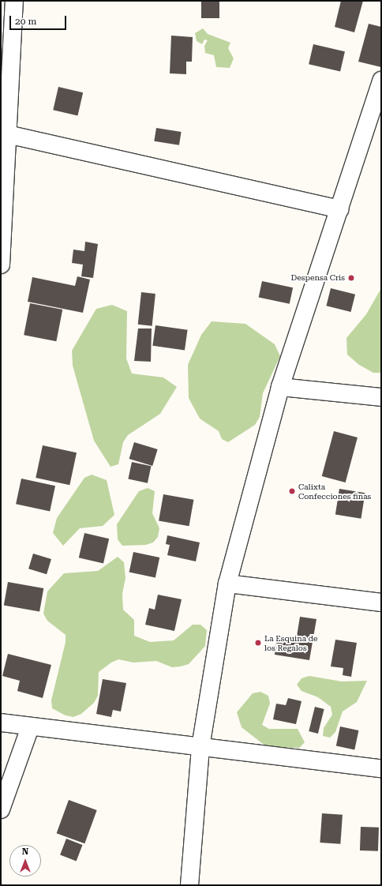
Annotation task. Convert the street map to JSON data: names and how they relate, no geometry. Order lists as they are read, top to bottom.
{
  "places": ["Despensa Cris", "Calixta Confecciones finas", "La Esquina de los Regalos"],
  "scale_bar": "20 m",
  "north": "top"
}
